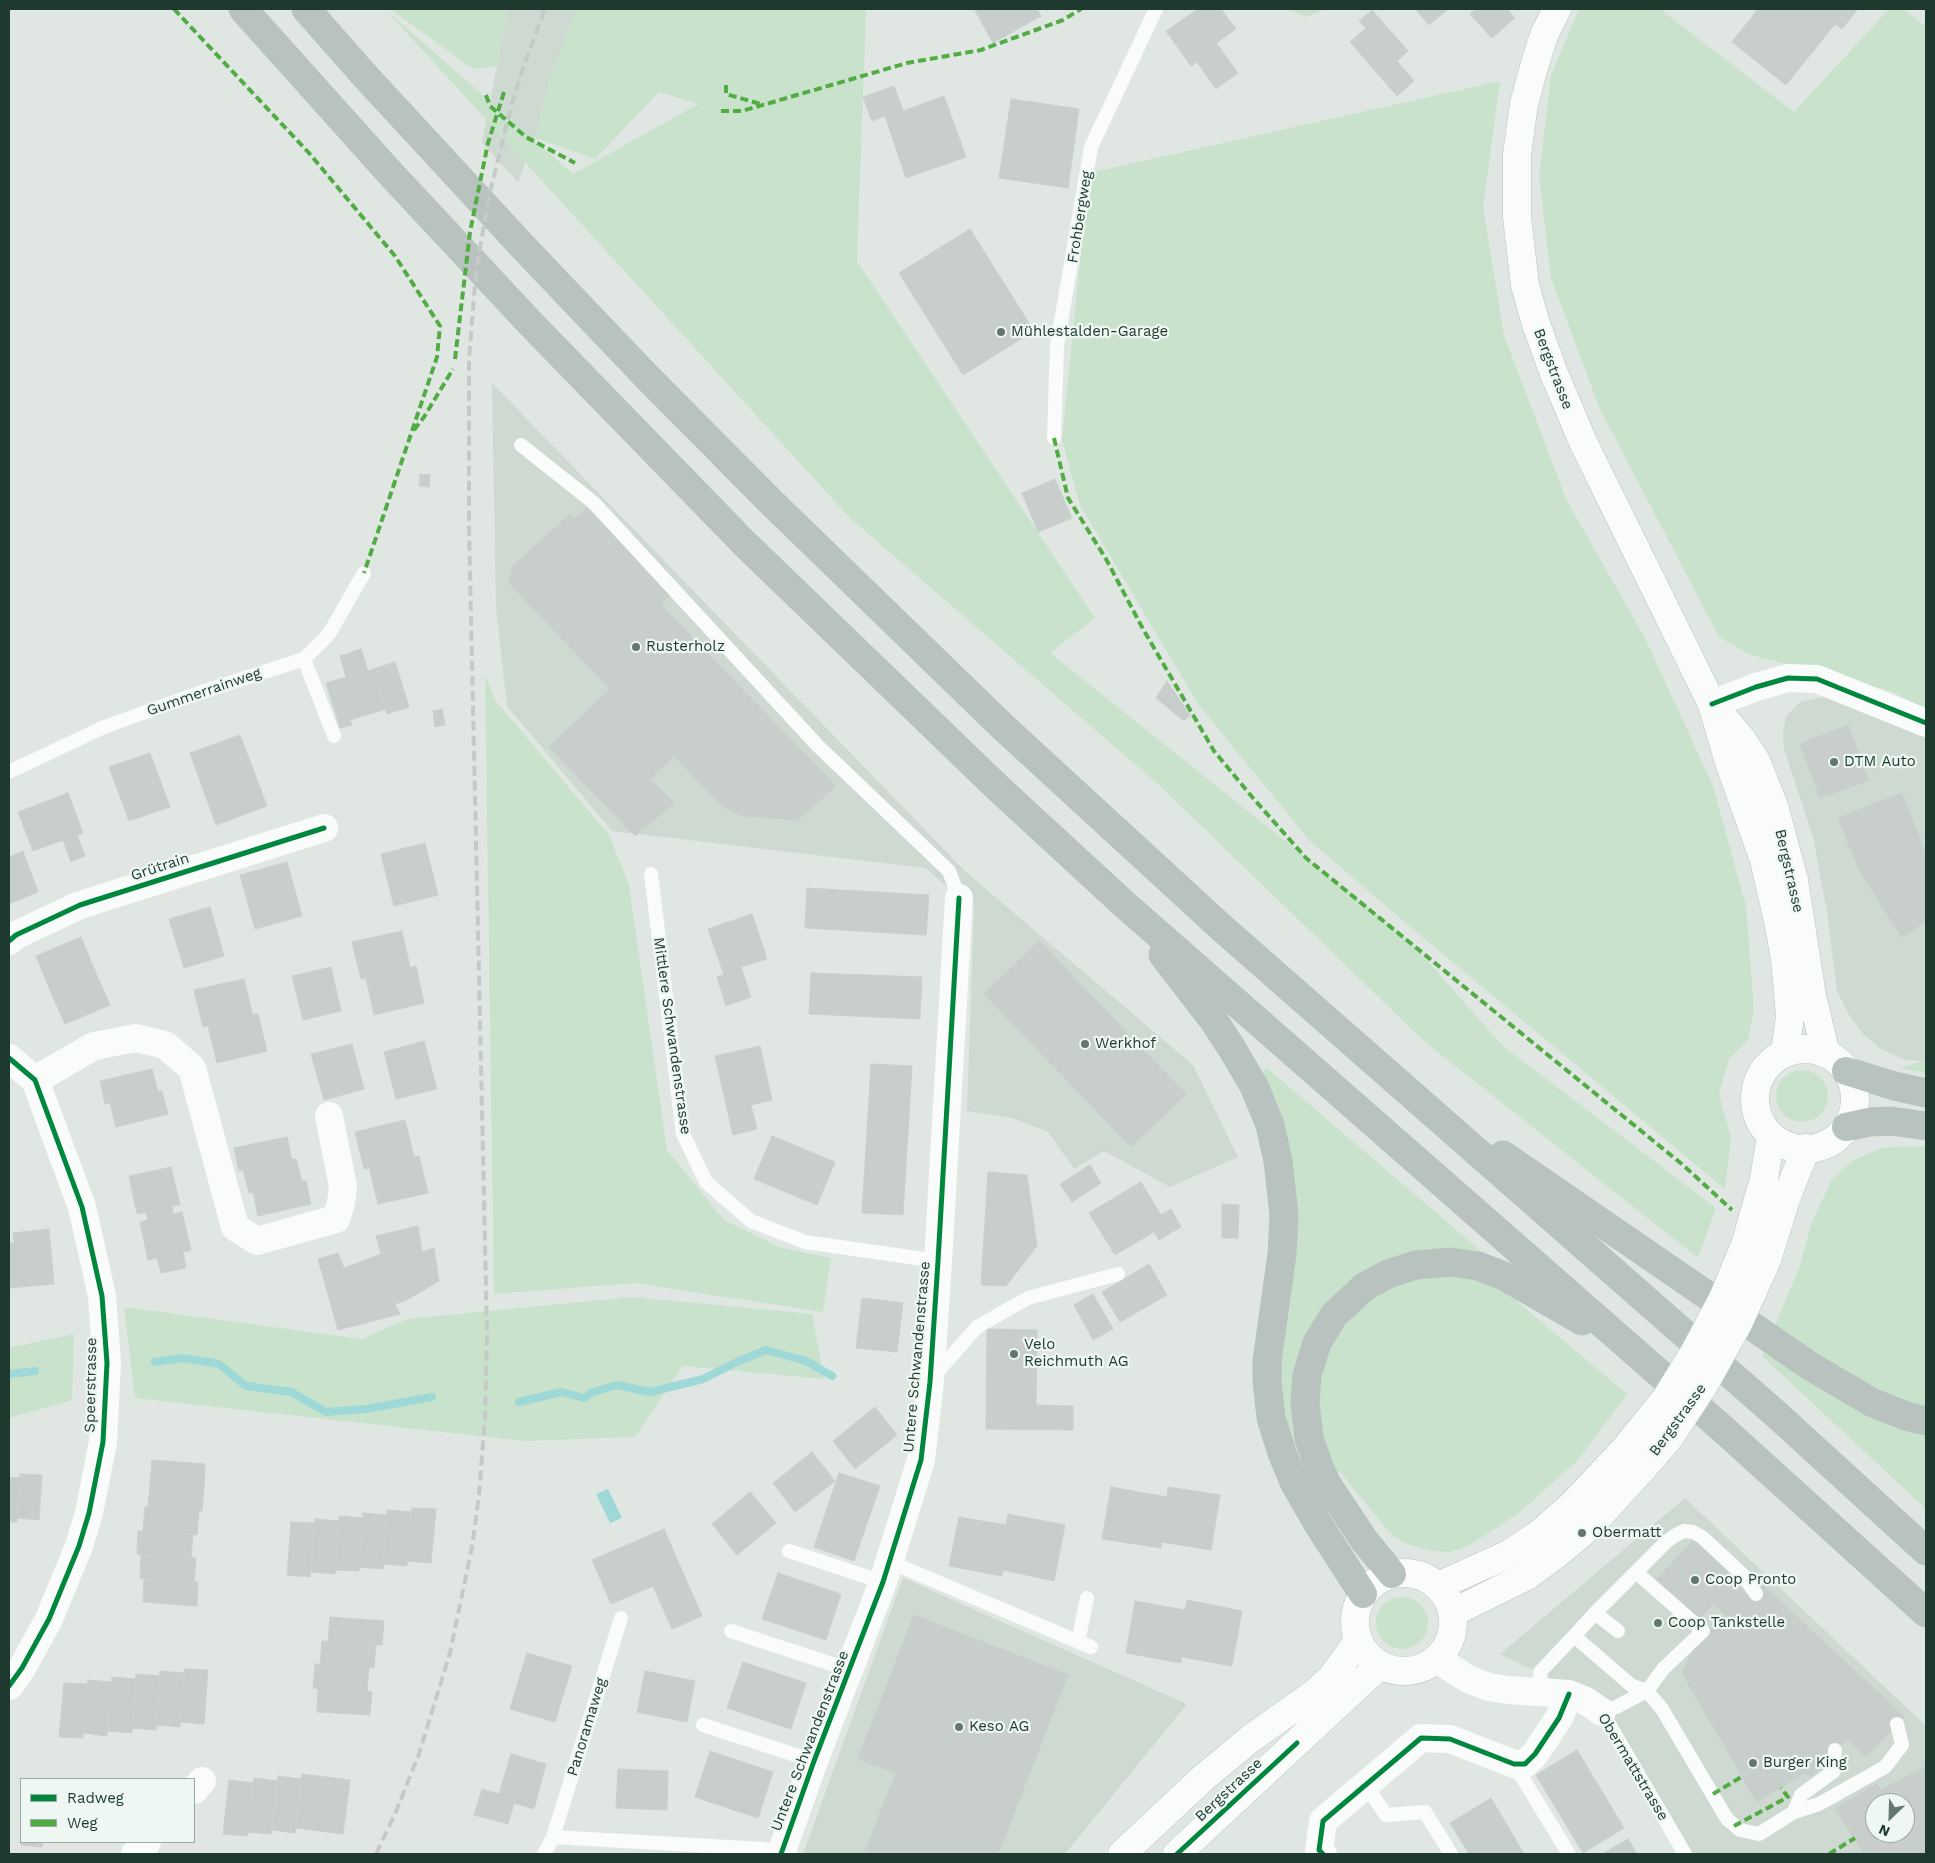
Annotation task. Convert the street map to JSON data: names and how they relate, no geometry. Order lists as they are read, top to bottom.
{
  "streets": {
    "main road": [
      "Bergstrasse",
      "Grütrain",
      "Untere Schwandenstrasse",
      "Speerstrasse",
      "Obermattstrasse"
    ],
    "lane": [
      "Frohbergweg",
      "Gummerrainweg",
      "Mittlere Schwandenstrasse",
      "Panoramaweg"
    ]
  },
  "crossings": [
    ["Bergstrasse", "Obermattstrasse"],
    ["Mittlere Schwandenstrasse", "Untere Schwandenstrasse"]
  ],
  "places": [
    "Mühlestalden-Garage",
    "Rusterholz",
    "DTM Auto",
    "Werkhof",
    "Velo Reichmuth AG",
    "Obermatt",
    "Coop Pronto",
    "Coop Tankstelle",
    "Keso AG",
    "Burger King"
  ],
  "legend": ["Radweg", "Weg"],
  "north": "bottom left"
}
